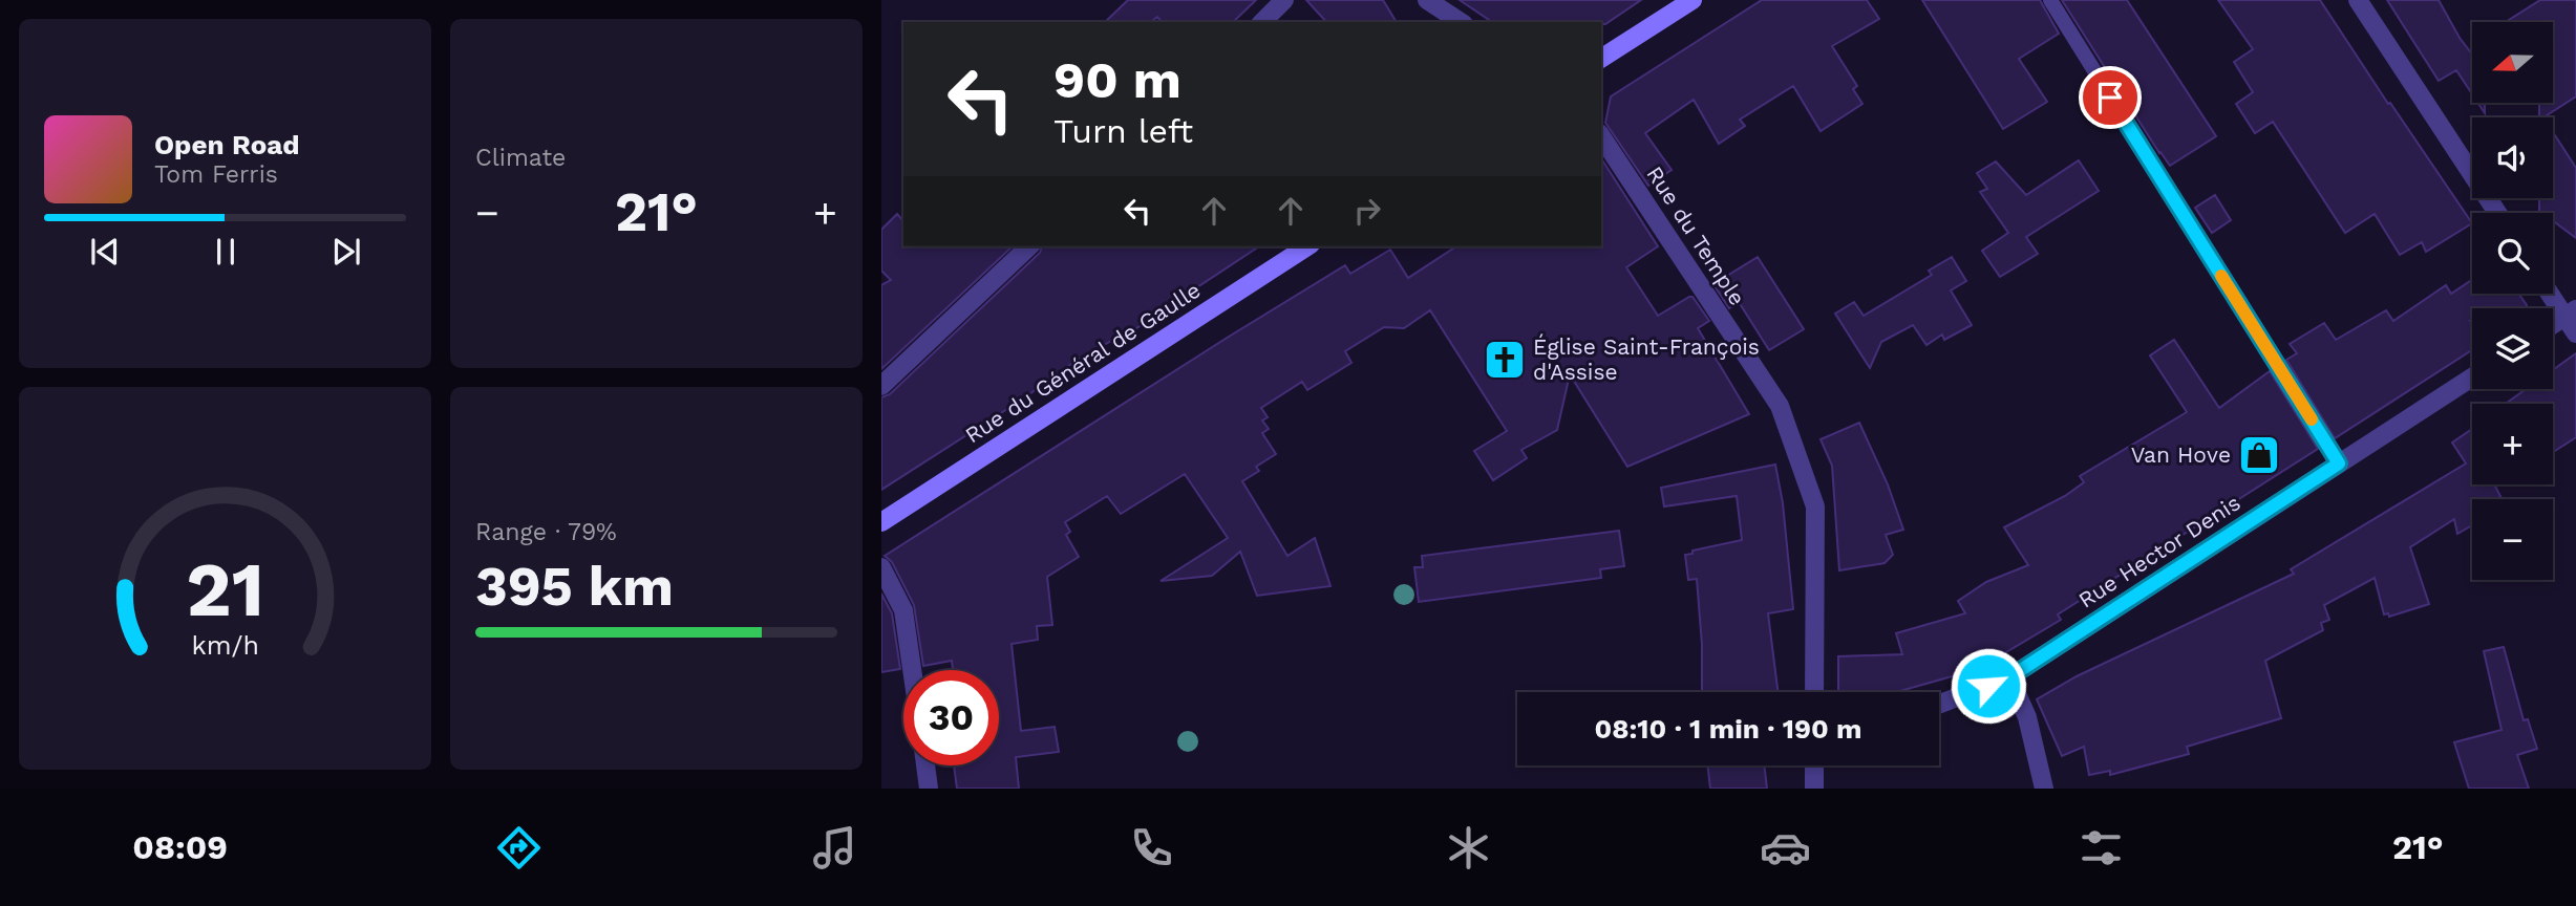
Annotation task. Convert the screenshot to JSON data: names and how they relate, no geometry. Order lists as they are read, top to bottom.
{
  "streets": {
    "main road": ["Rue du Général de Gaulle"],
    "street": ["Rue du Temple", "Rue Hector Denis"]
  },
  "places": {
    "church": ["Église Saint-François d'Assise"],
    "shop": ["Van Hove"]
  },
  "north": "left",
  "page": {
    "tile": [
      "Climate",
      ["Range · 79%", "395 km"]
    ],
    "map_buttons": ["+", "−"],
    "turn": ["90 m", "Turn left"],
    "song": ["Open Road", "Tom Ferris"],
    "heat": ["−", "21°", "+"],
    "limit": "30",
    "trip": "08:10 · 1 min · 190 m",
    "tabs": ["08:09", "21°"],
    "gauge": ["21", "km/h"]
  }
}
